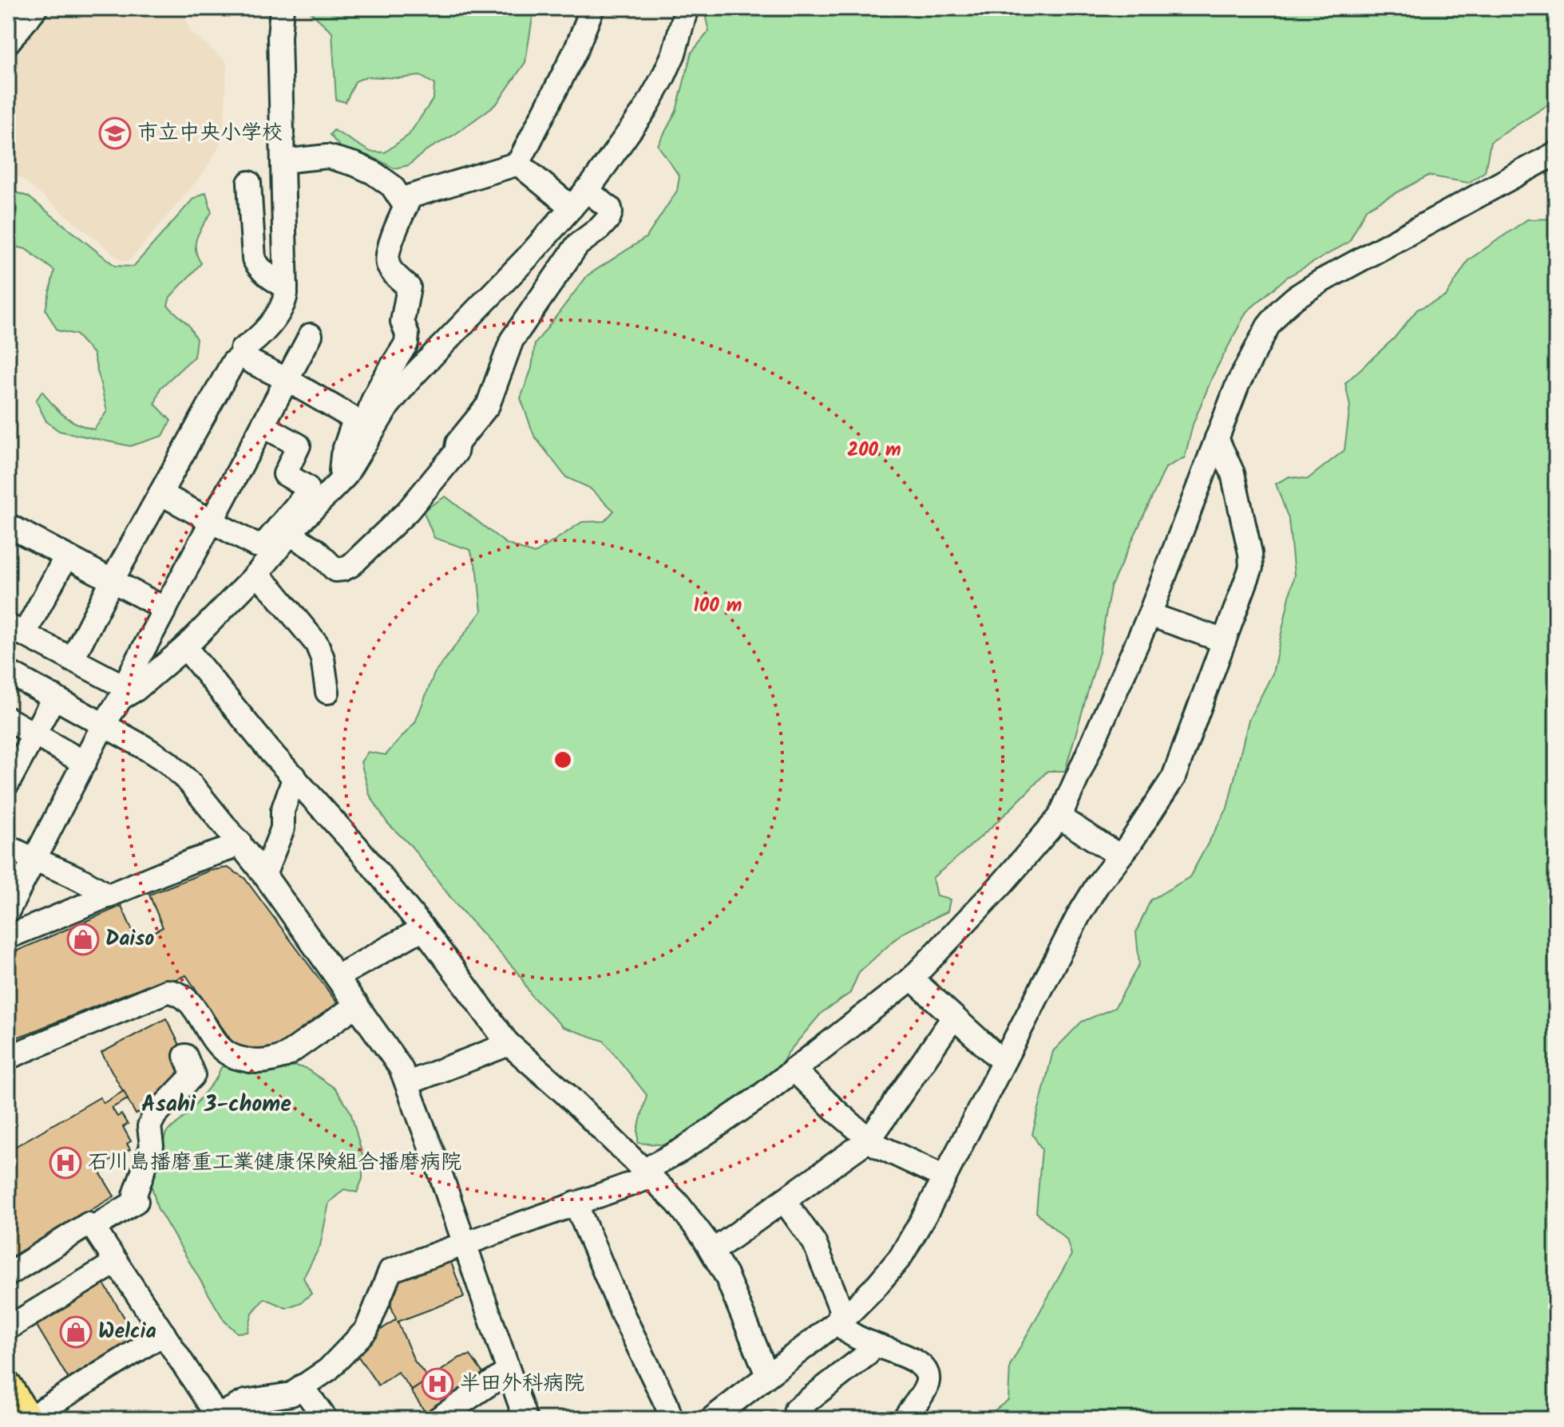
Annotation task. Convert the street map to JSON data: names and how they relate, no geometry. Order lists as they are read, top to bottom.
{
  "districts": ["Asahi 3-chome"],
  "places": {
    "school or university": ["市立中央小学校"],
    "shop": ["Daiso", "Welcia"],
    "hospital": ["石川島播磨重工業健康保険組合播磨病院", "半田外科病院"]
  },
  "rings": ["200 m", "100 m"]
}
